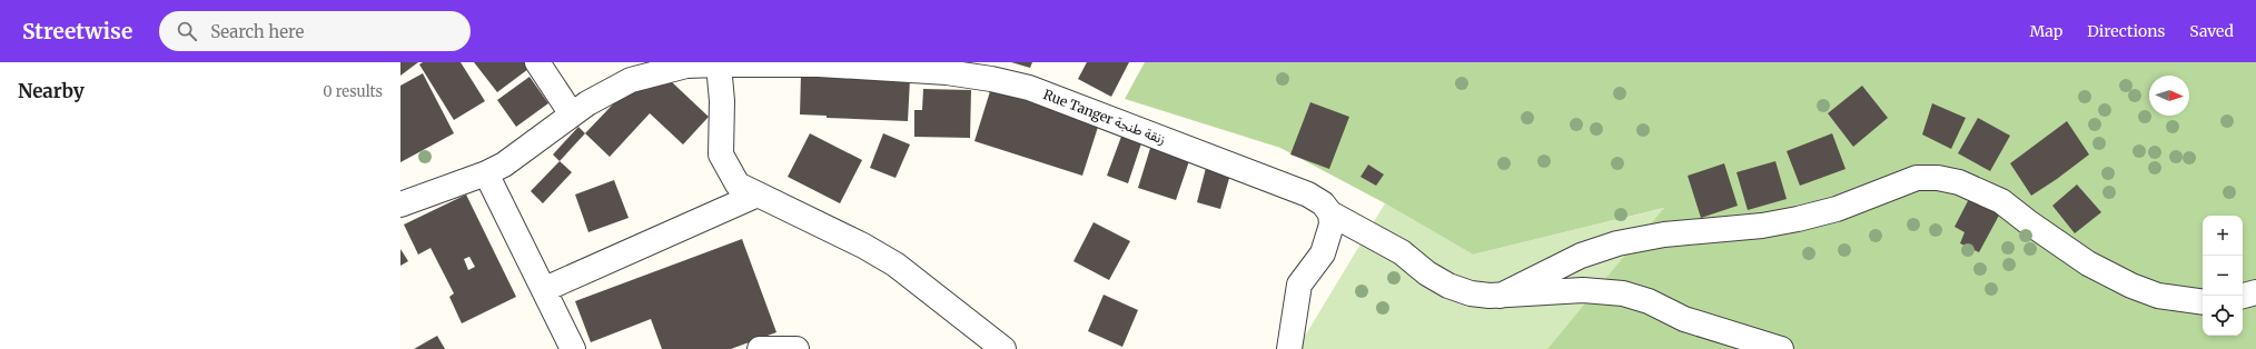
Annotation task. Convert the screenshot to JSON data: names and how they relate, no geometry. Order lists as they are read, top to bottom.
{
  "streets": {
    "street": ["Rue Tanger زنقة طنجة"]
  },
  "north": "right",
  "page": {
    "header": "Streetwise",
    "search": "Search here",
    "nav": ["Map", "Directions", "Saved"],
    "heading": ["Nearby", "0 results"],
    "map_buttons": ["+", "−"]
  }
}
